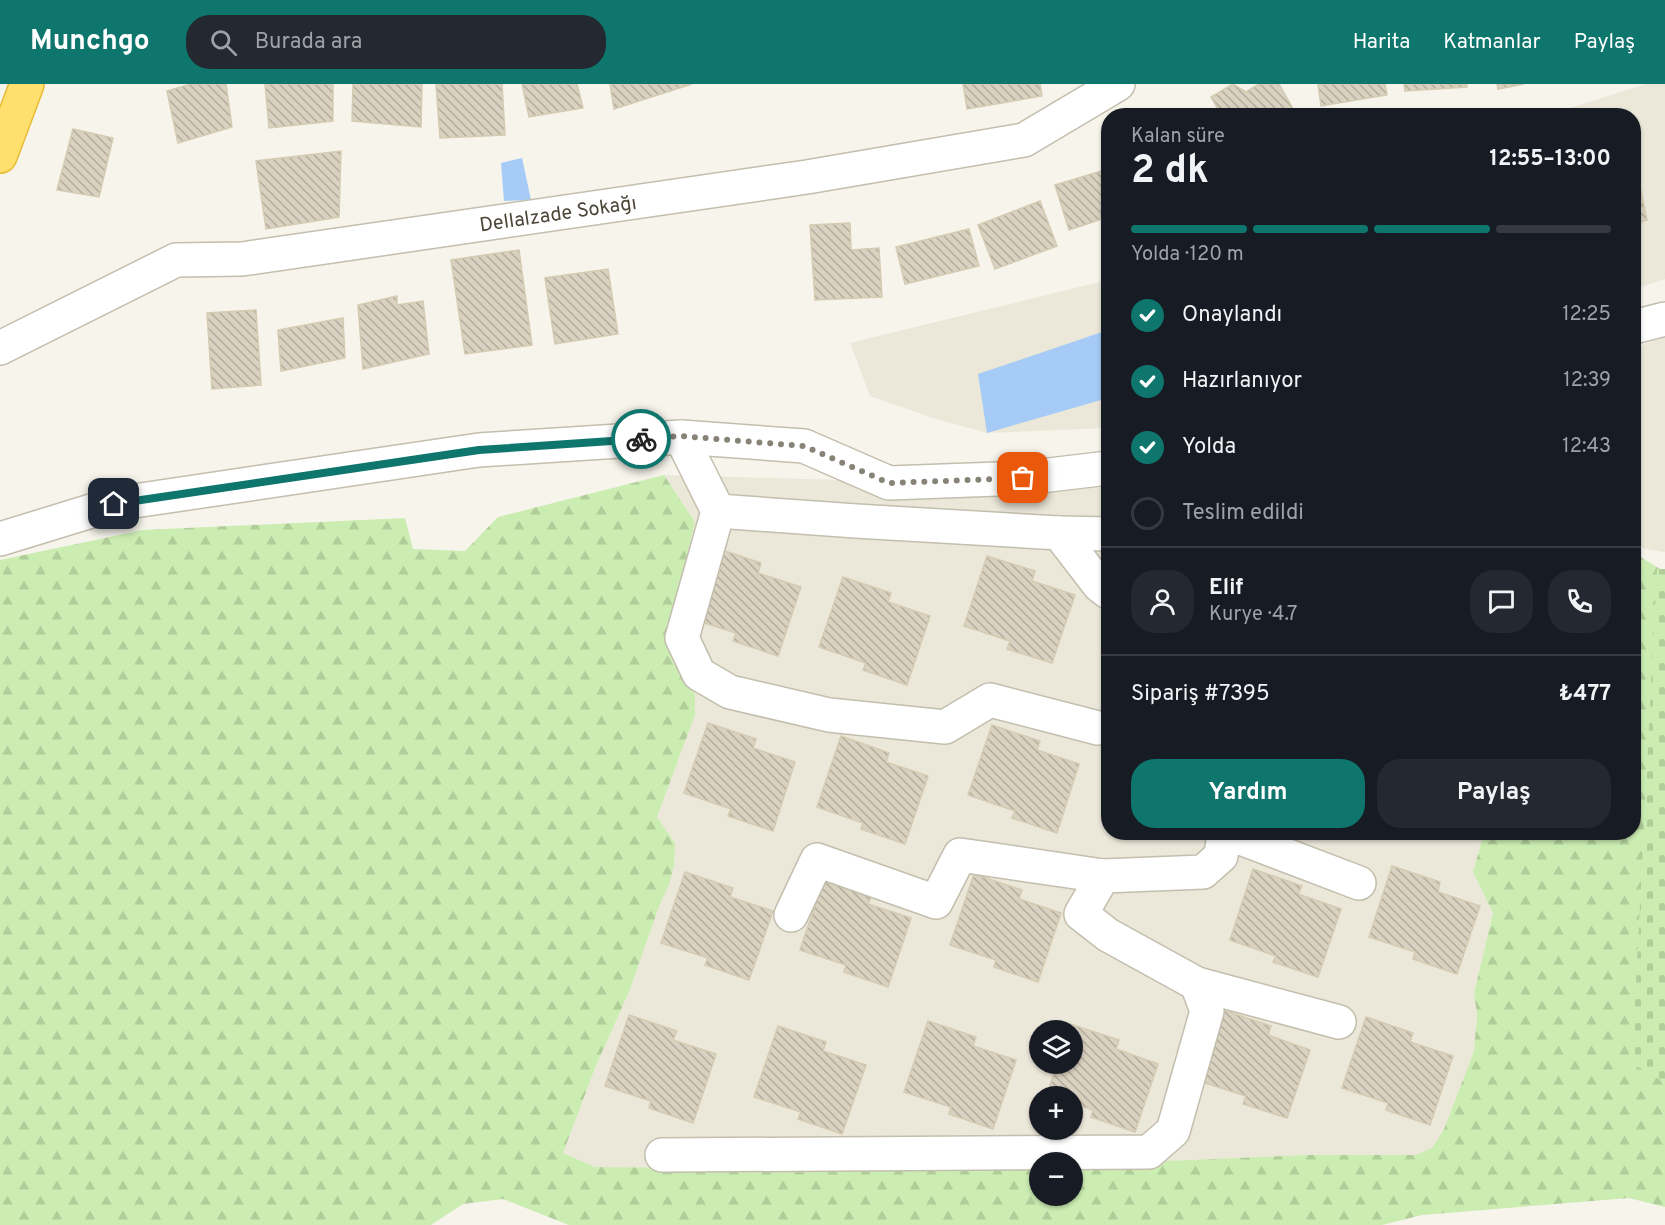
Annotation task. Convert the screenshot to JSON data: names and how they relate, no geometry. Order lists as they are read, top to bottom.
{
  "streets": {
    "street": ["Dellalzade Sokağı"]
  },
  "page": {
    "header": "Munchgo",
    "search": "Burada ara",
    "nav": ["Harita", "Katmanlar", "Paylaş"],
    "heading": ["2 dk", "Kalan süre", "12:55–13:00"],
    "panel": [
      "Elif",
      "Kurye · 4.7",
      "Sipariş #7395",
      "₺477"
    ],
    "bar": "Yolda · 120 m",
    "list": [
      ["Onaylandı", "12:25"],
      ["Hazırlanıyor", "12:39"],
      ["Yolda", "12:43"],
      "Teslim edildi"
    ],
    "buttons": ["Yardım", "Paylaş"],
    "map_buttons": ["+", "−"]
  }
}
